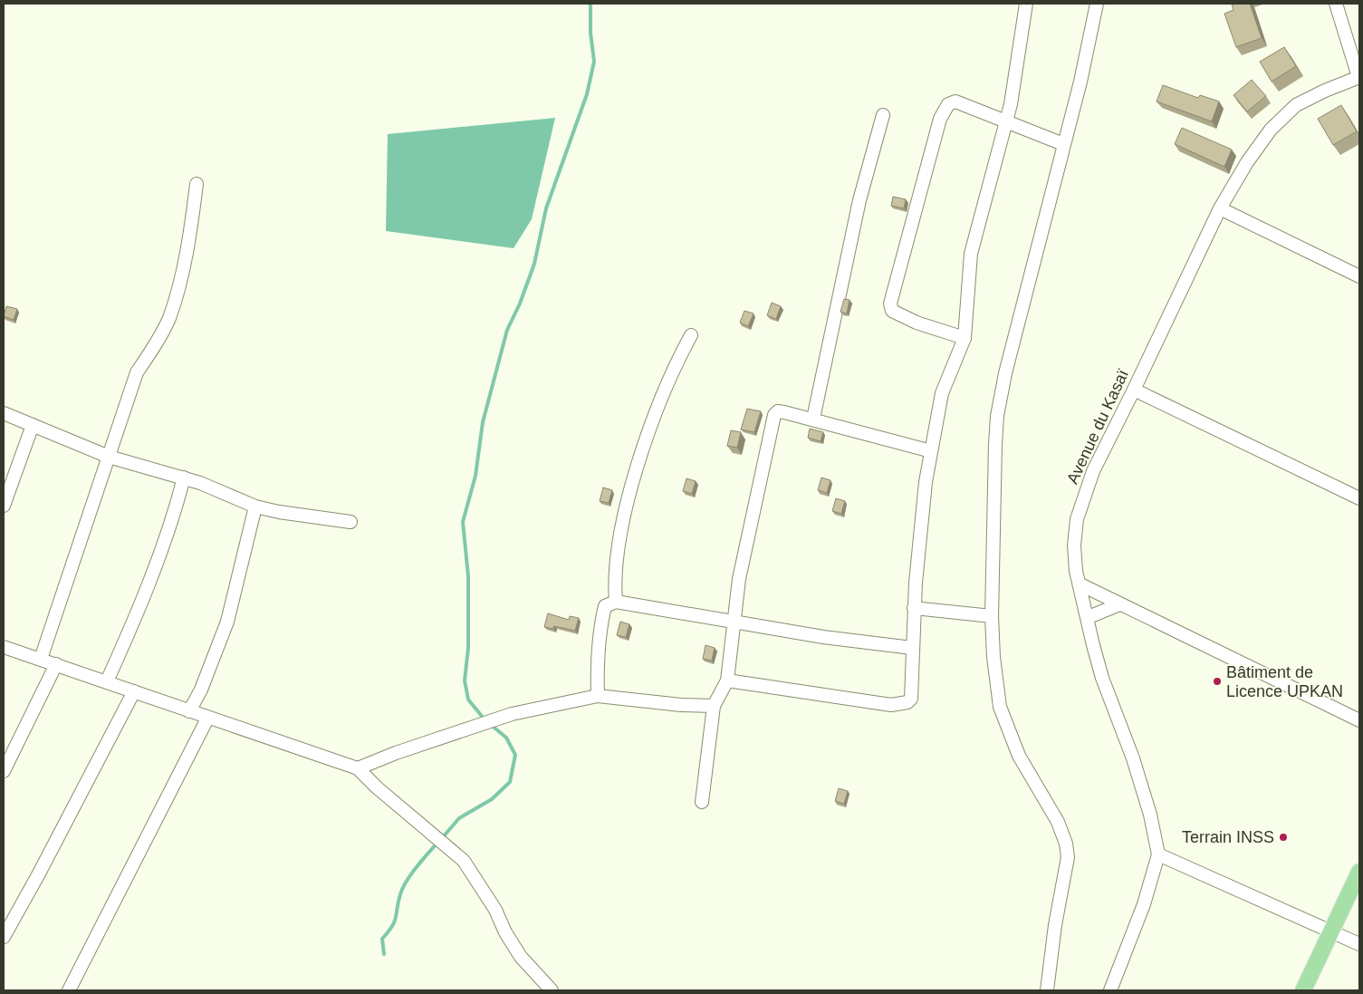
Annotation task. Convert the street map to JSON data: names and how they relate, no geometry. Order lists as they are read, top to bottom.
{
  "streets": {
    "street": ["Avenue du Kasaï"]
  },
  "places": ["Bâtiment de Licence UPKAN", "Terrain INSS"]
}
